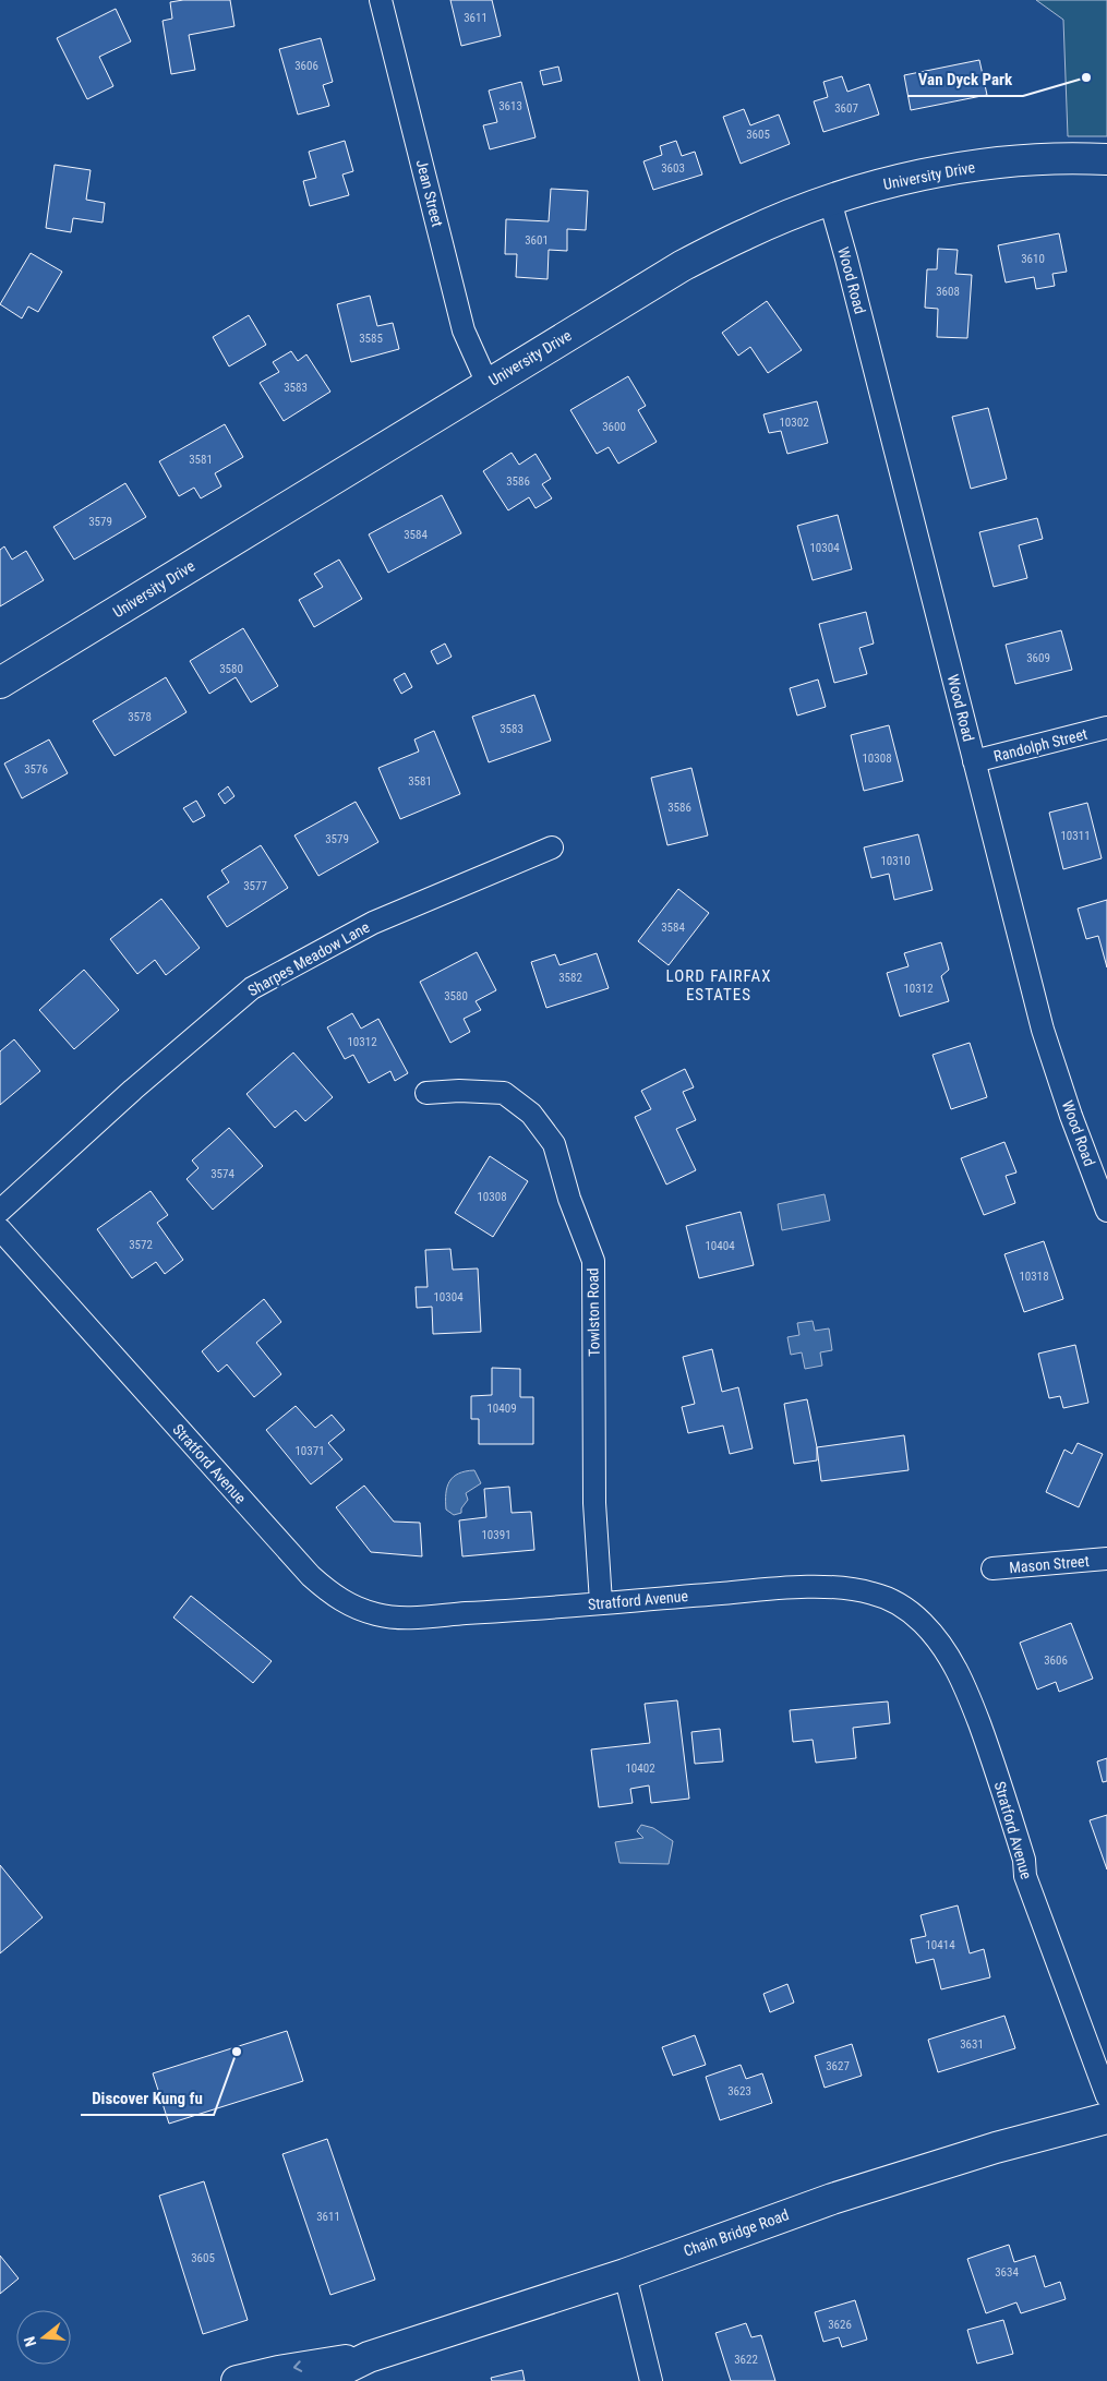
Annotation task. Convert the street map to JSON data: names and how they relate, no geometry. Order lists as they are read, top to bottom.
{
  "streets": {
    "street": [
      "University Drive",
      "Jean Street",
      "Wood Road",
      "Randolph Street",
      "Sharpes Meadow Lane",
      "Towlston Road",
      "Stratford Avenue",
      "Mason Street",
      "Chain Bridge Road"
    ]
  },
  "crossings": [
    ["University Drive", "Jean Street"],
    ["University Drive", "Wood Road"],
    ["Wood Road", "Randolph Street"],
    ["Towlston Road", "Stratford Avenue"]
  ],
  "districts": ["LORD FAIRFAX ESTATES"],
  "places": ["Van Dyck Park", "Discover Kung fu"],
  "house_numbers": [
    "3611",
    "3606",
    "3613",
    "3607",
    "3605",
    "3603",
    "3601",
    "3610",
    "3608",
    "3585",
    "3583",
    "10302",
    "3600",
    "3581",
    "3586",
    "3579",
    "3584",
    "10304",
    "3609",
    "3580",
    "3578",
    "3583",
    "10308",
    "3576",
    "3581",
    "3586",
    "10311",
    "3579",
    "10310",
    "3577",
    "3584",
    "3582",
    "10312",
    "3580",
    "10312",
    "3574",
    "10308",
    "3572",
    "10404",
    "10318",
    "10304",
    "10409",
    "10371",
    "10391",
    "3606",
    "10402",
    "10414",
    "3631",
    "3627",
    "3623",
    "3611",
    "3605",
    "3634",
    "3626",
    "3622"
  ],
  "north": "left"
}
